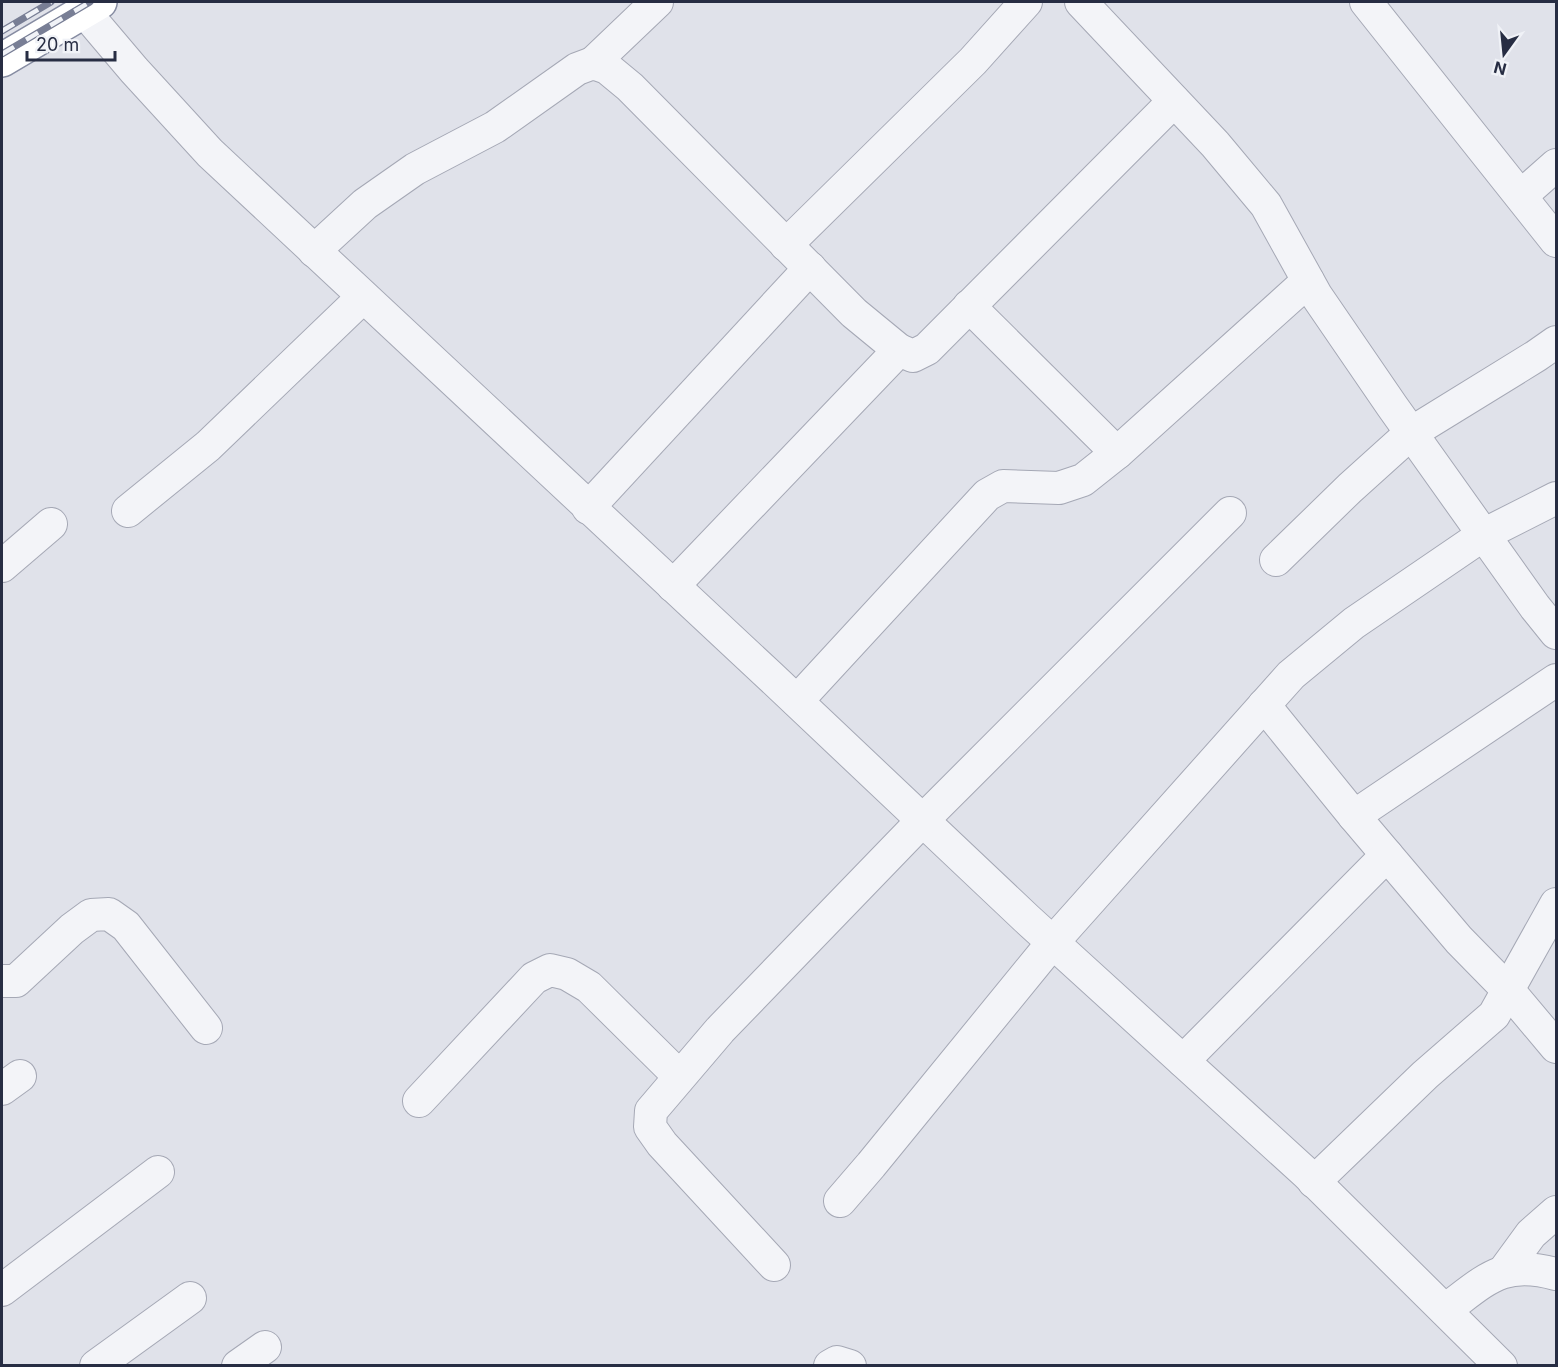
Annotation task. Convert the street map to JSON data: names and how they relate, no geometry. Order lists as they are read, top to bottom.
{
  "scale_bar": "20 m",
  "north": "bottom"
}
